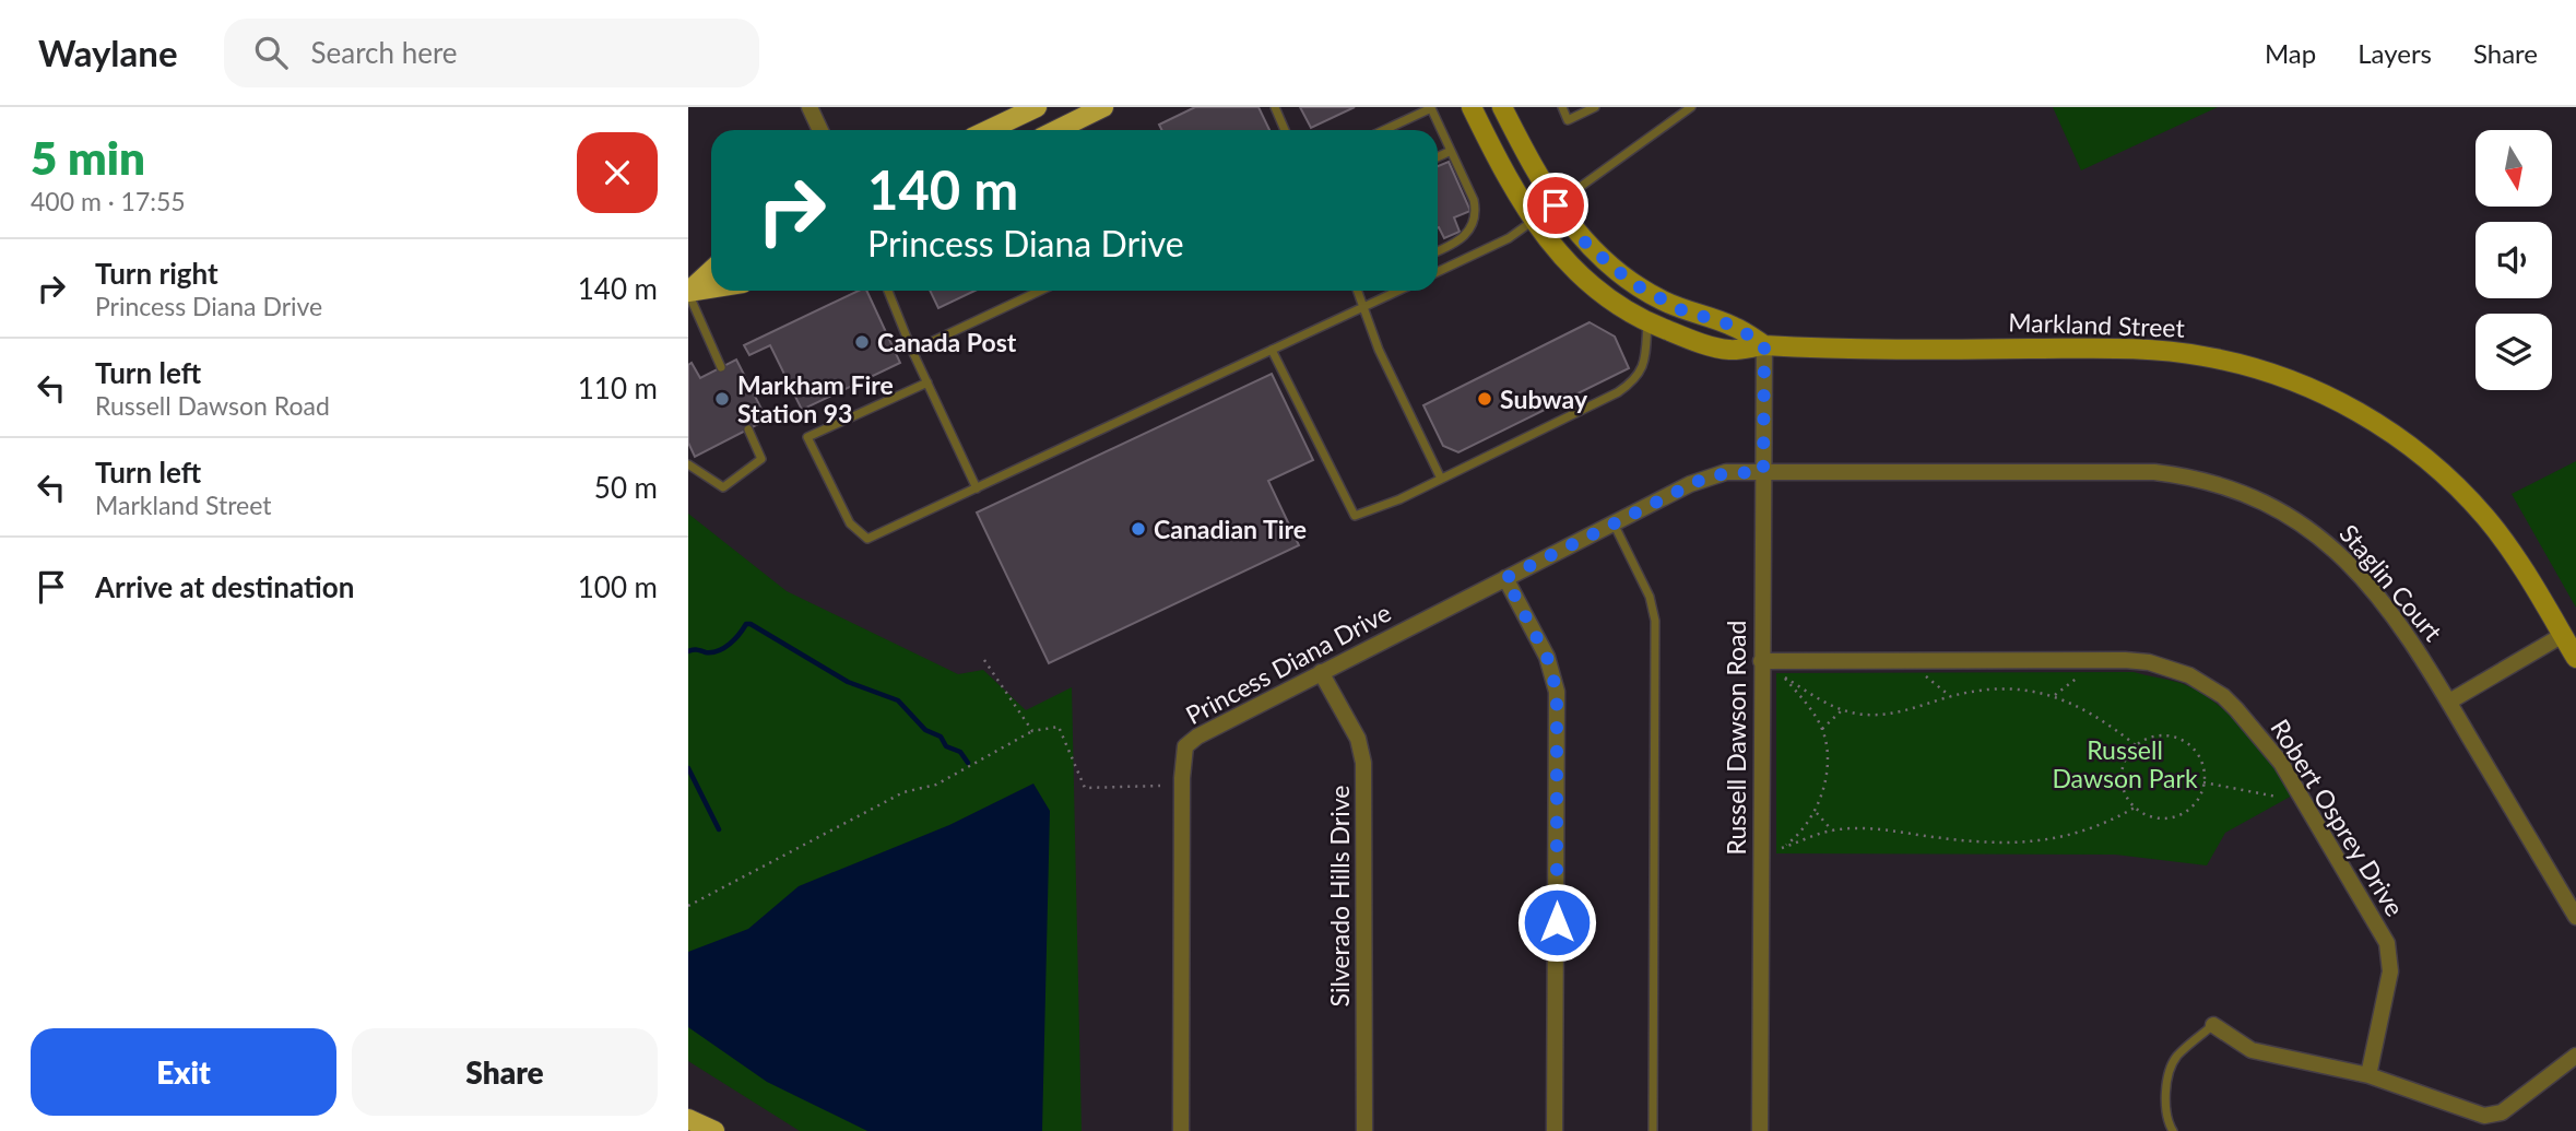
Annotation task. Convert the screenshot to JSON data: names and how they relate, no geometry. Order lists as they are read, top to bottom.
{
  "streets": {
    "street": [
      "Markland Street",
      "Staglin Court",
      "Princess Diana Drive",
      "Russell Dawson Road",
      "Robert Osprey Drive",
      "Silverado Hills Drive"
    ]
  },
  "crossings": [
    ["Markland Street", "Russell Dawson Road"],
    ["Staglin Court", "Princess Diana Drive"],
    ["Staglin Court", "Russell Dawson Road"],
    ["Princess Diana Drive", "Russell Dawson Road"],
    ["Princess Diana Drive", "Silverado Hills Drive"],
    ["Russell Dawson Road", "Robert Osprey Drive"]
  ],
  "parks": ["Russell Dawson Park"],
  "places": [
    "Canada Post",
    "Markham Fire Station 93",
    "Subway",
    "Canadian Tire"
  ],
  "north": "bottom",
  "page": {
    "header": "Waylane",
    "search": "Search here",
    "nav": ["Map", "Layers", "Share"],
    "heading": ["5 min", "400 m · 17:55"],
    "turn": ["140 m", "Princess Diana Drive"],
    "list": [
      {
        "name": "Turn right",
        "note": "Princess Diana Drive",
        "value": "140 m"
      },
      {
        "name": "Turn left",
        "note": "Russell Dawson Road",
        "value": "110 m"
      },
      {
        "name": "Turn left",
        "note": "Markland Street",
        "value": "50 m"
      },
      {
        "name": "Arrive at destination",
        "value": "100 m"
      }
    ],
    "buttons": ["Exit", "Share"]
  }
}
